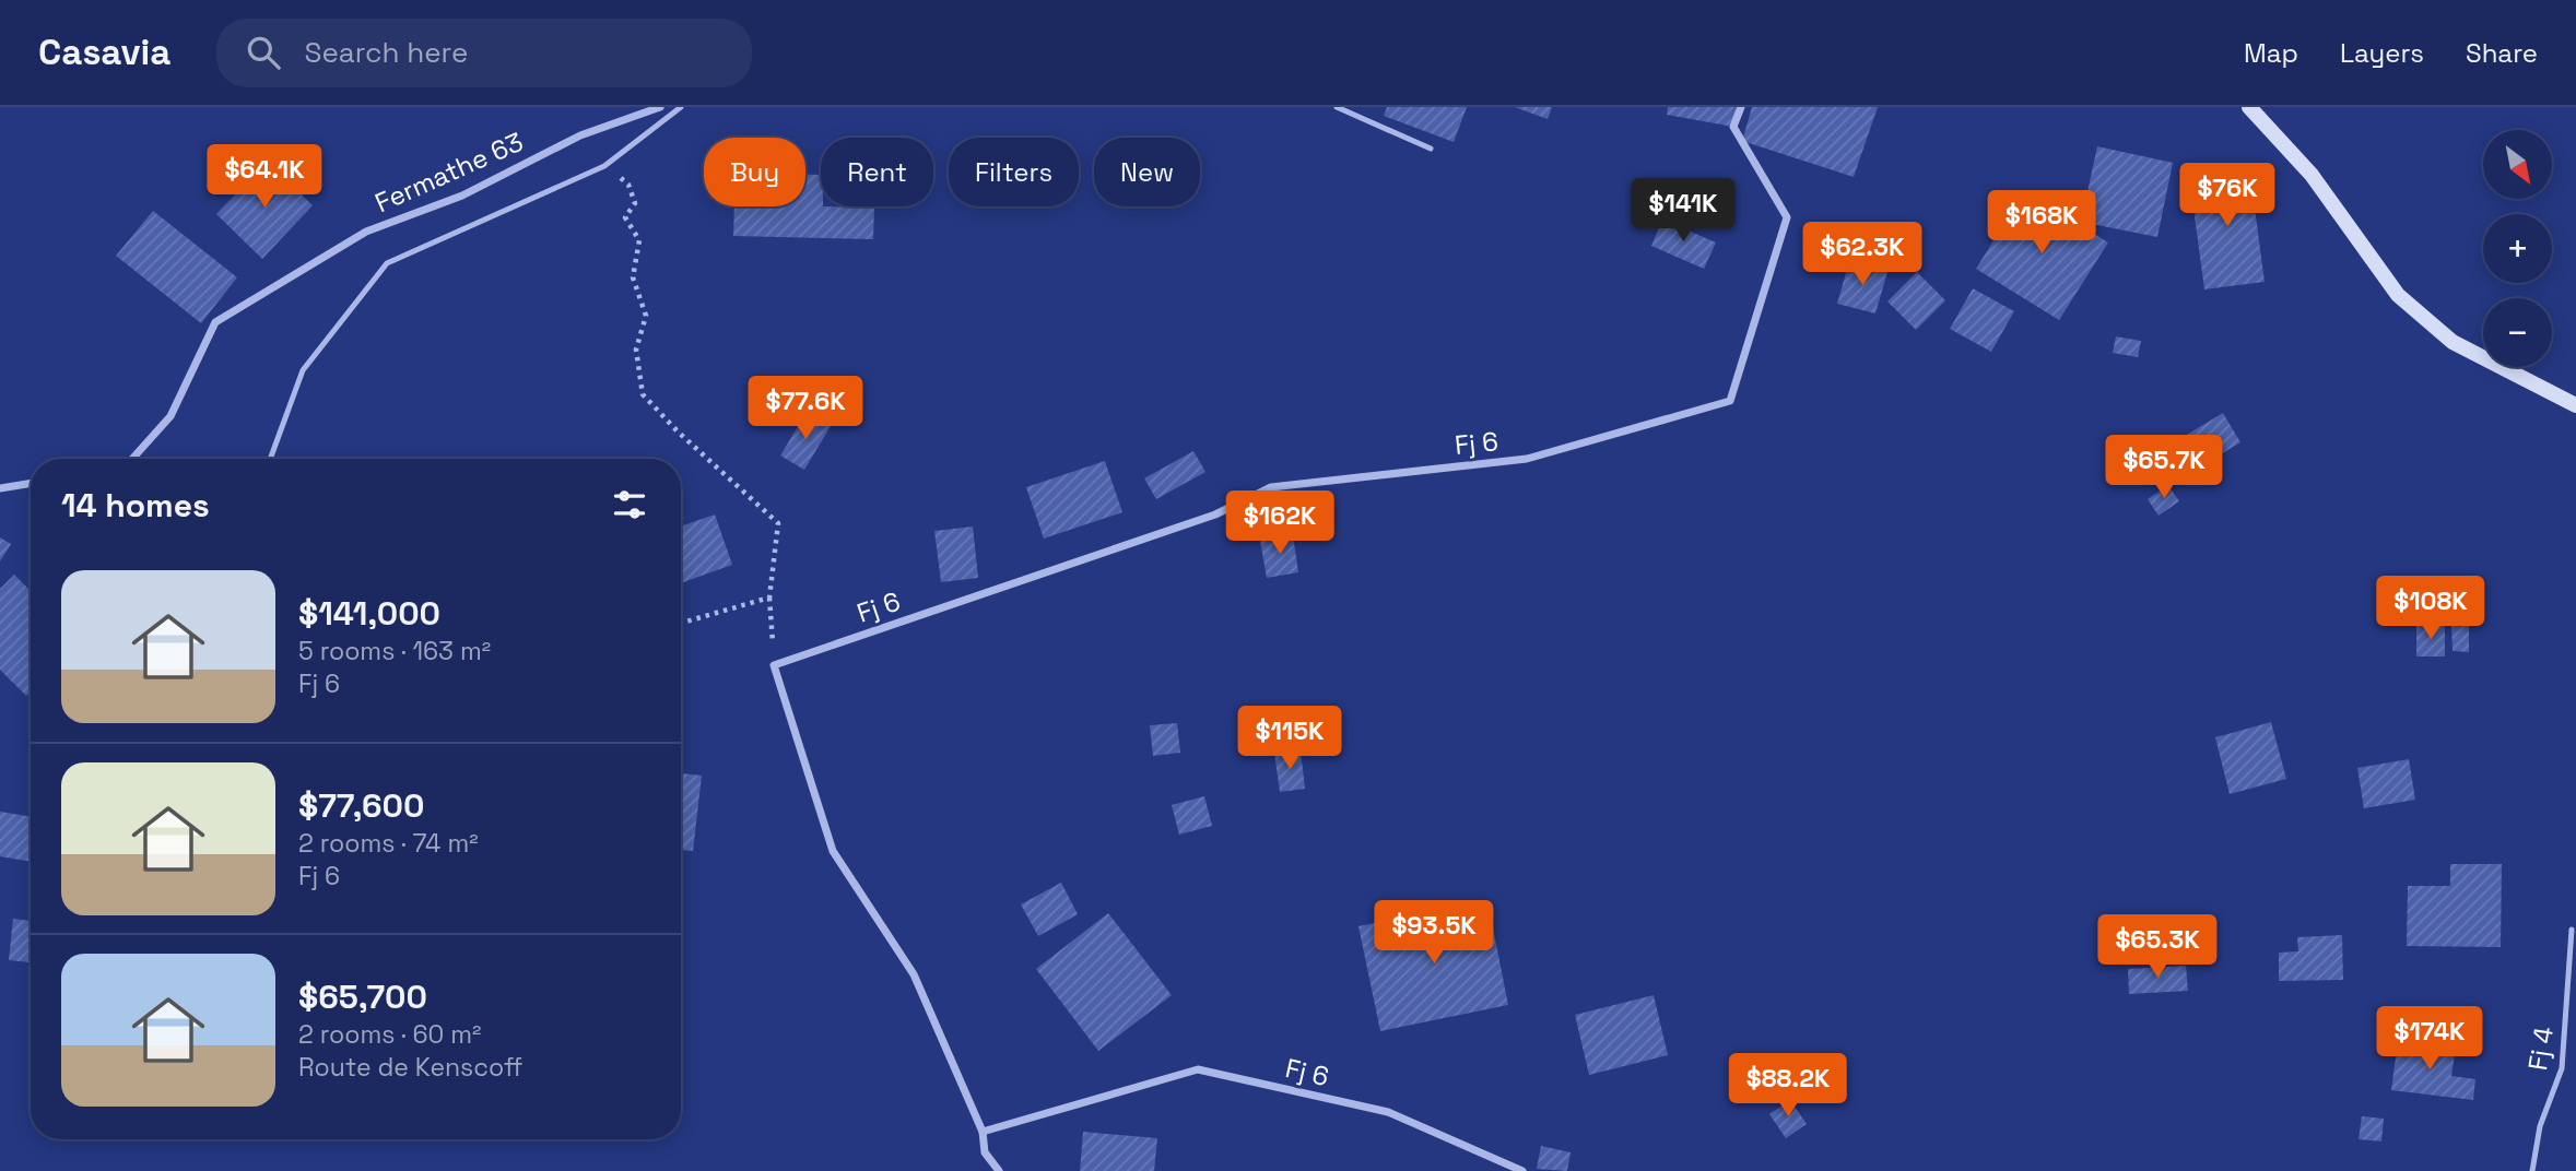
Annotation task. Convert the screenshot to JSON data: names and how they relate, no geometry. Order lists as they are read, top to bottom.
{
  "streets": {
    "street": ["Fermathe 63", "Fj 6"],
    "lane": ["Fj 4"]
  },
  "north": "bottom right",
  "page": {
    "header": "Casavia",
    "search": "Search here",
    "nav": ["Map", "Layers", "Share"],
    "map_buttons": ["+", "−"],
    "chip": [
      "Buy",
      "Rent",
      "Filters",
      "New"
    ],
    "price": [
      "$64.1K",
      "$76K",
      "$141K",
      "$168K",
      "$62.3K",
      "$77.6K",
      "$65.7K",
      "$162K",
      "$108K",
      "$115K",
      "$93.5K",
      "$65.3K",
      "$174K",
      "$88.2K"
    ],
    "heading": "14 homes",
    "list": [
      {
        "name": "$141,000",
        "note": "5 rooms · 163 m² · Fj 6"
      },
      {
        "name": "$77,600",
        "note": "2 rooms · 74 m² · Fj 6"
      },
      {
        "name": "$65,700",
        "note": "2 rooms · 60 m² · Route de Kenscoff"
      }
    ]
  }
}
